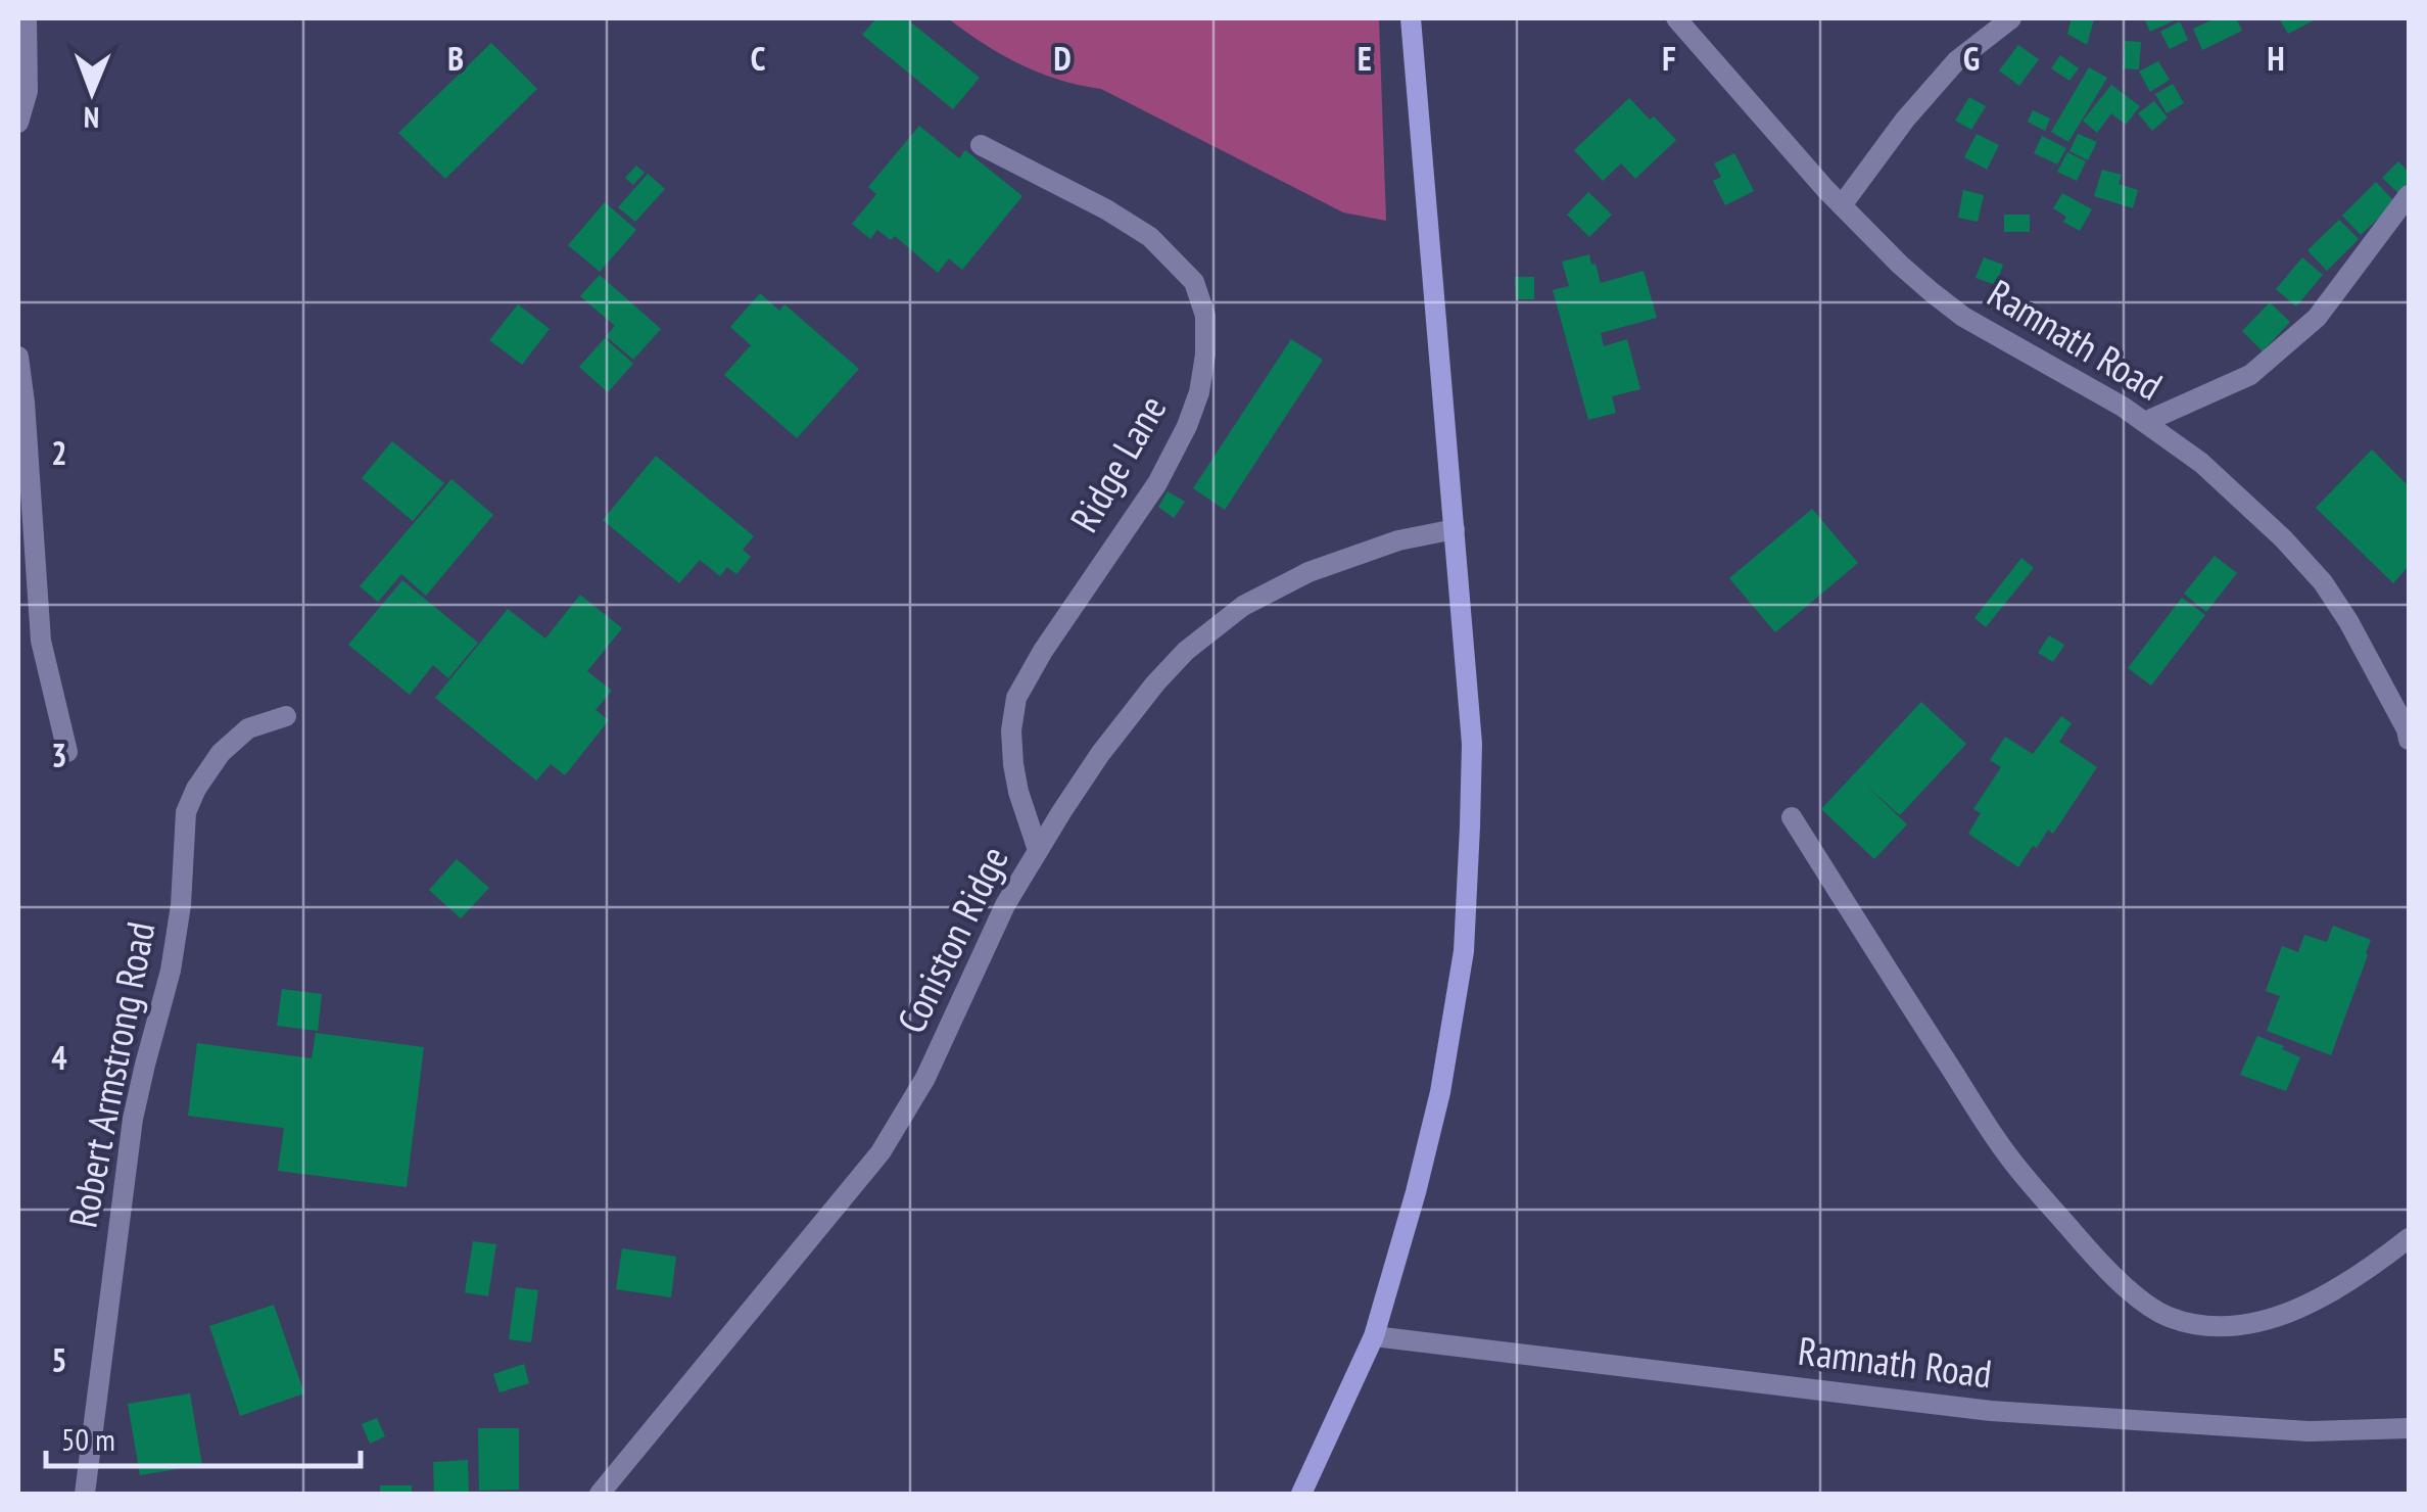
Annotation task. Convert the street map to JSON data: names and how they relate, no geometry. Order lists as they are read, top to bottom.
{
  "streets": {
    "street": [
      "Ramnath Road",
      "Ridge Lane",
      "Coniston Ridge",
      "Robert Armstrong Road"
    ]
  },
  "crossings": [
    ["Ridge Lane", "Coniston Ridge"]
  ],
  "scale_bar": "50 m",
  "north": "bottom",
  "grid": {
    "columns": [
      "B",
      "C",
      "D",
      "E",
      "F",
      "G",
      "H"
    ],
    "rows": [
      "2",
      "3",
      "4",
      "5"
    ]
  }
}
